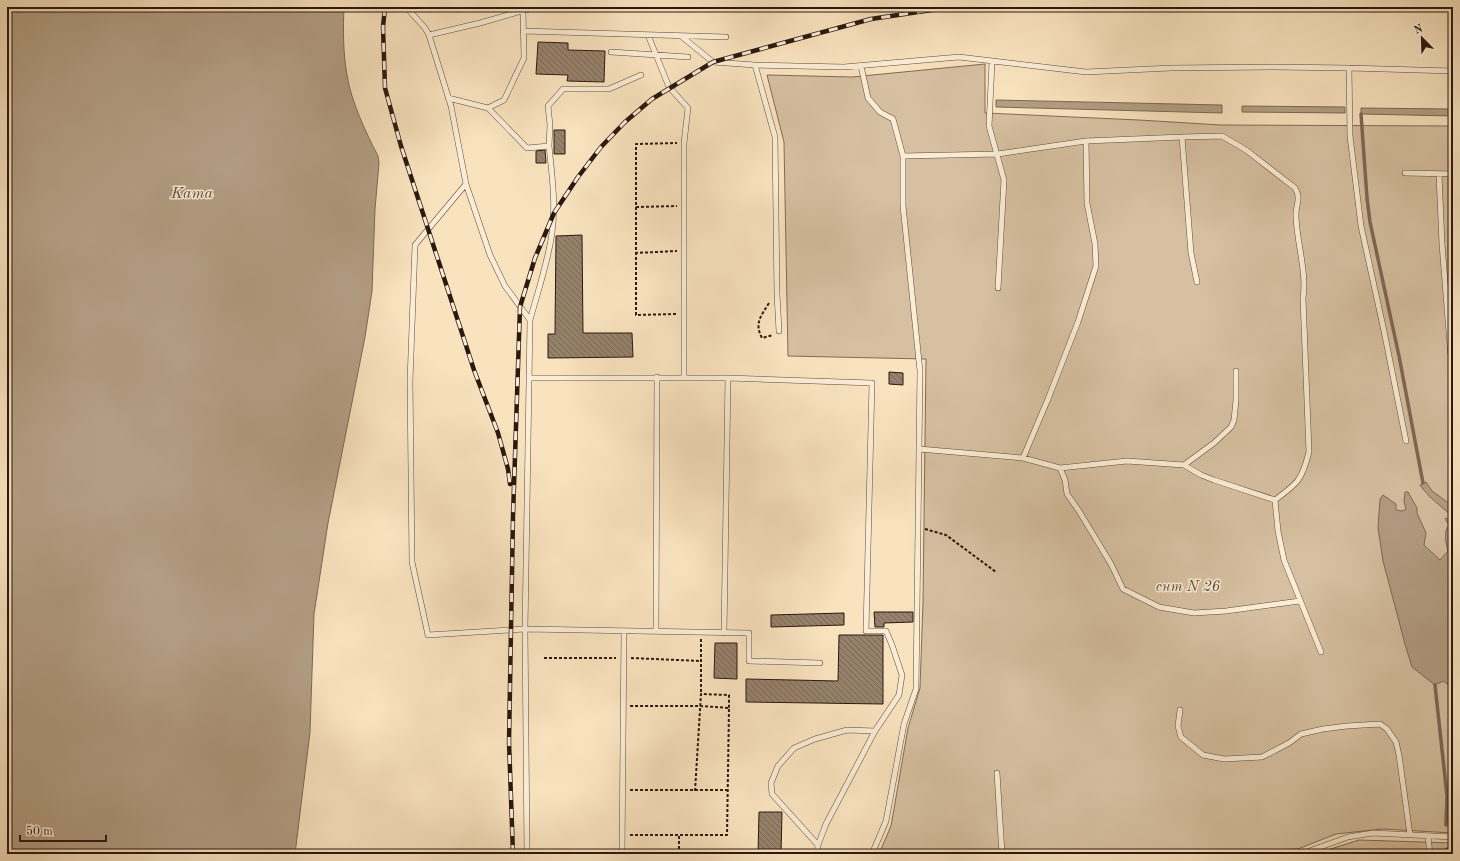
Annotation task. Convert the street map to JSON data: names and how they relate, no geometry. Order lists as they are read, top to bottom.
{
  "water": ["Kama"],
  "parks": ["снт N 26"],
  "scale_bar": "50 m",
  "north": "top left"
}
